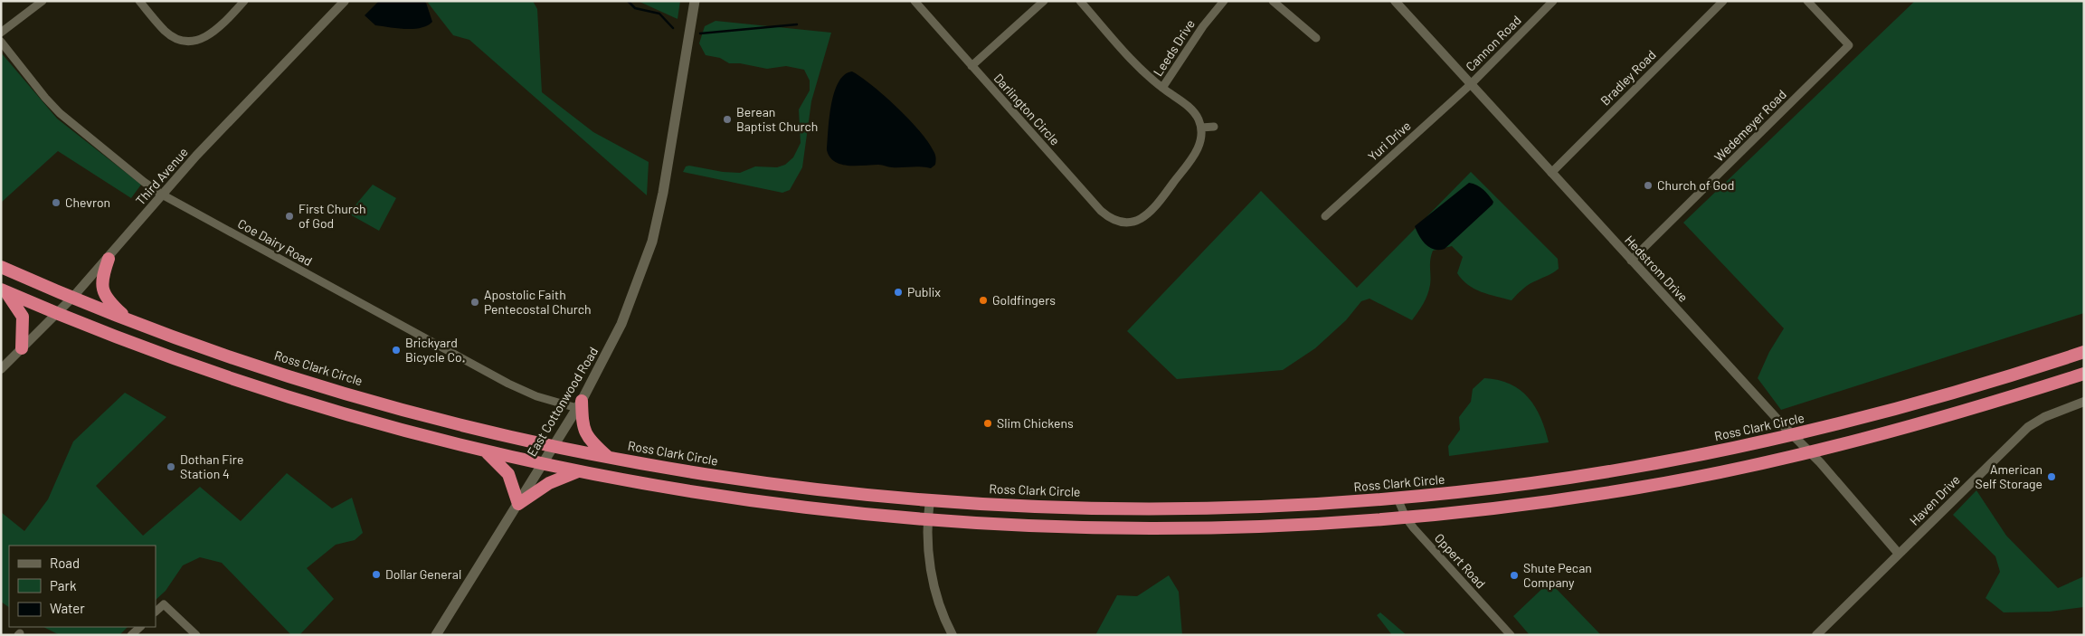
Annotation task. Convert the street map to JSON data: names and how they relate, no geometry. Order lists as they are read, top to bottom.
{
  "streets": {
    "highway": ["Ross Clark Circle"],
    "main road": ["East Cottonwood Road"],
    "street": [
      "Cannon Road",
      "Leeds Drive",
      "Bradley Road",
      "Darlington Circle",
      "Wedemeyer Road",
      "Yuri Drive",
      "Third Avenue",
      "Coe Dairy Road",
      "Hedstrom Drive",
      "Haven Drive",
      "Oppert Road"
    ]
  },
  "crossings": [
    ["Cannon Road", "Yuri Drive"],
    ["Cannon Road", "Hedstrom Drive"],
    ["Bradley Road", "Hedstrom Drive"],
    ["Wedemeyer Road", "Hedstrom Drive"],
    ["Yuri Drive", "Hedstrom Drive"],
    ["Third Avenue", "Coe Dairy Road"],
    ["Third Avenue", "Ross Clark Circle"],
    ["Coe Dairy Road", "East Cottonwood Road"],
    ["Hedstrom Drive", "Ross Clark Circle"],
    ["Hedstrom Drive", "Haven Drive"],
    ["Ross Clark Circle", "East Cottonwood Road"],
    ["Ross Clark Circle", "Oppert Road"]
  ],
  "places": [
    "Berean Baptist Church",
    "Church of God",
    "Chevron",
    "First Church of God",
    "Publix",
    "Goldfingers",
    "Apostolic Faith Pentecostal Church",
    "Brickyard Bicycle Co.",
    "Slim Chickens",
    "Dothan Fire Station 4",
    "American Self Storage",
    "Dollar General",
    "Shute Pecan Company"
  ],
  "legend": ["Road", "Park", "Water"]
}
